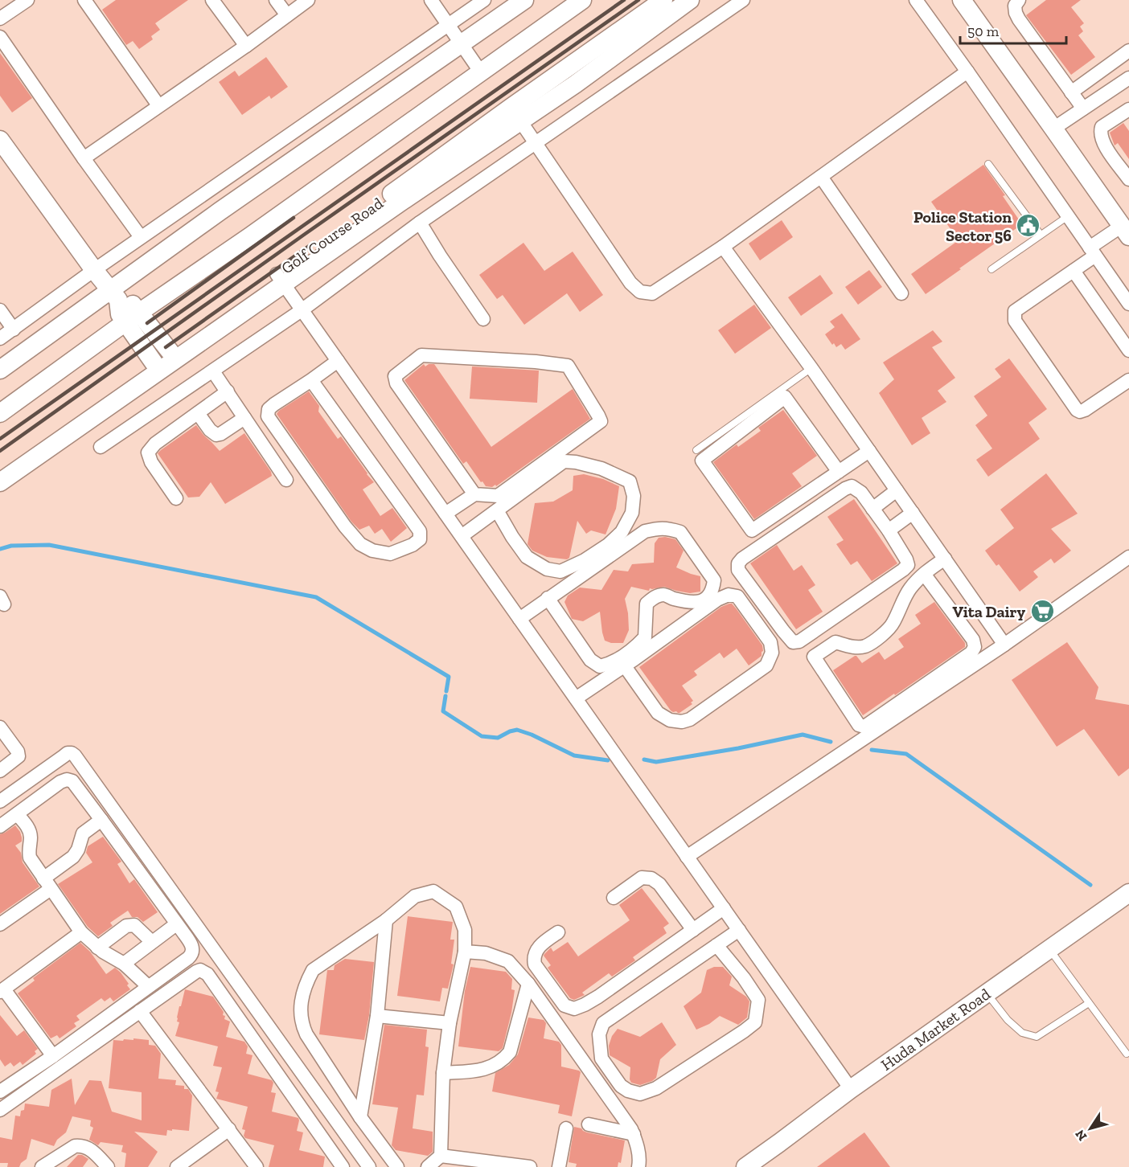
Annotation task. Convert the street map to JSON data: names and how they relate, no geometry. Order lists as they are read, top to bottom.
{
  "streets": {
    "street": ["Golf Course Road", "Huda Market Road"]
  },
  "places": {
    "public building": ["Police Station Sector 56"],
    "supermarket": ["Vita Dairy"]
  },
  "scale_bar": "50 m",
  "north": "bottom left"
}
